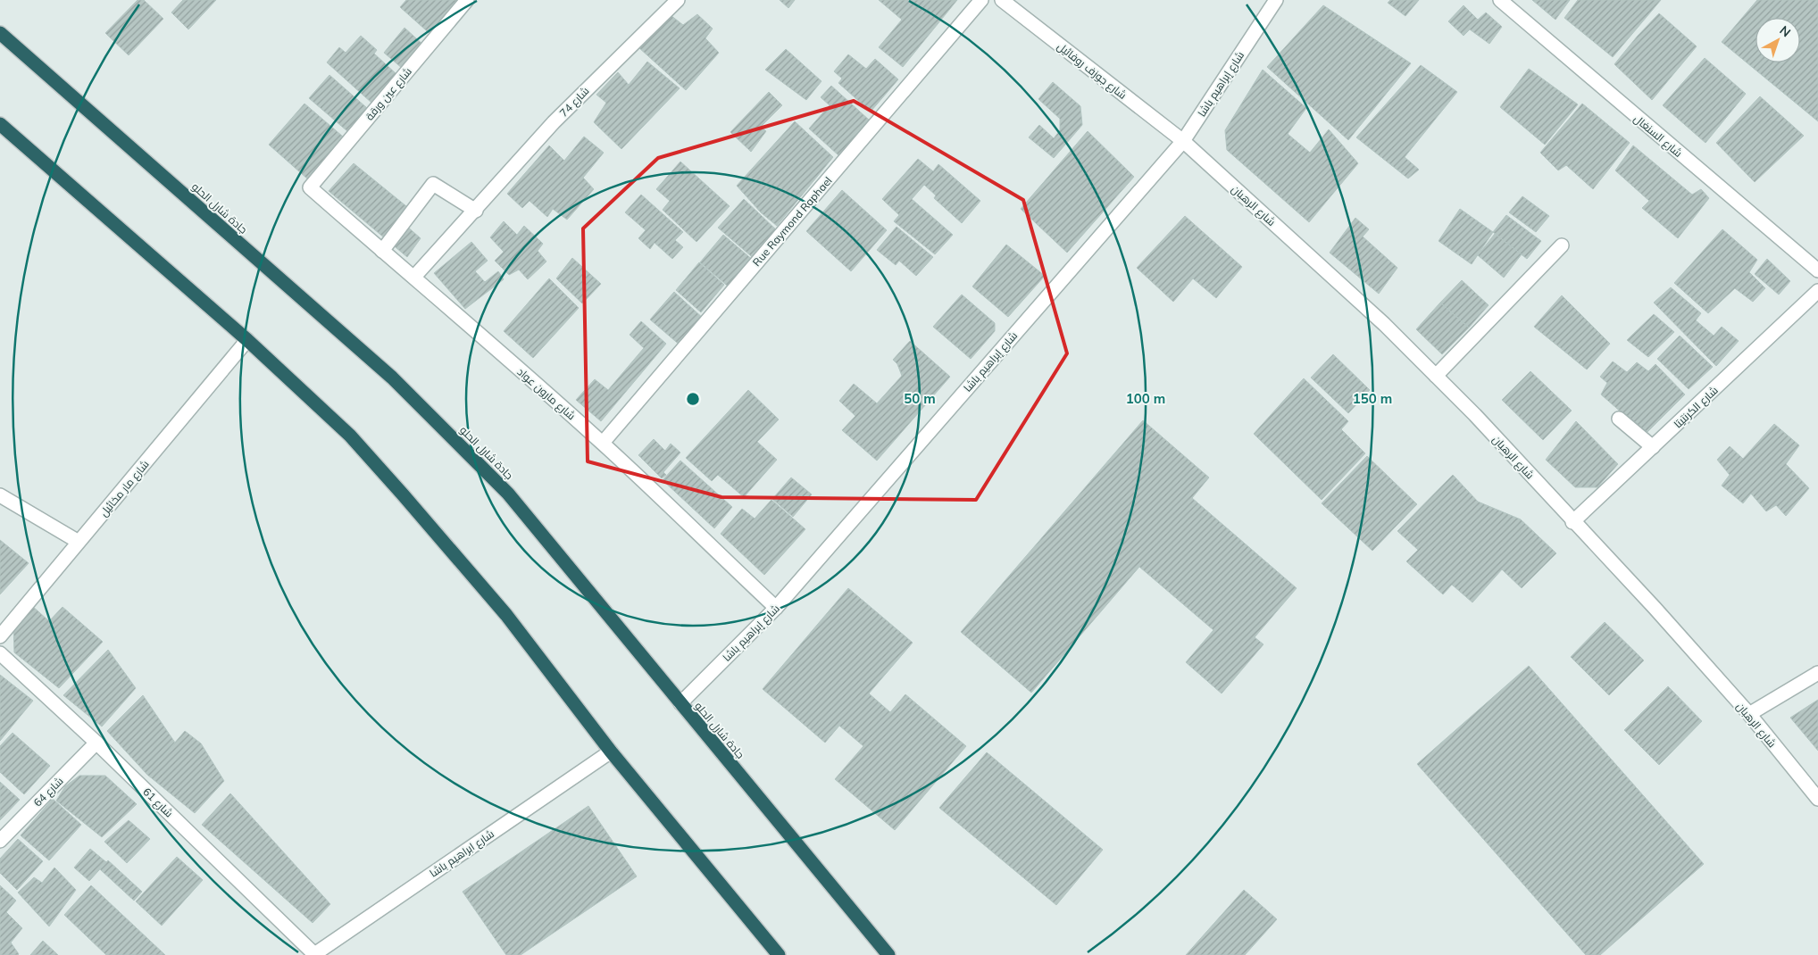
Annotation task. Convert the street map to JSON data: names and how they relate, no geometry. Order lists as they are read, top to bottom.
{
  "streets": {
    "highway": ["جادة شارل الحلو"],
    "street": [
      "شارع جوزف روفائيل",
      "شارع إبراهيم باشا",
      "شارع عين ورقة",
      "شارع 74",
      "شارع السنغال",
      "شارع الرهبان",
      "Rue Raymond Raphael",
      "شارع مارون عواد",
      "شارع الكرنتيتا",
      "شارع مار مخائيل",
      "شارع 64",
      "شارع 61",
      "شارع ابراهيم باشا"
    ]
  },
  "crossings": [
    ["شارع جوزف روفائيل", "شارع إبراهيم باشا"],
    ["شارع جوزف روفائيل", "شارع الرهبان"],
    ["شارع إبراهيم باشا", "شارع الرهبان"],
    ["شارع إبراهيم باشا", "جادة شارل الحلو"],
    ["شارع إبراهيم باشا", "شارع مارون عواد"],
    ["شارع عين ورقة", "شارع مارون عواد"],
    ["شارع 74", "شارع مارون عواد"],
    ["شارع الرهبان", "شارع الكرنتيتا"],
    ["Rue Raymond Raphael", "شارع مارون عواد"],
    ["شارع 64", "شارع 61"],
    ["شارع 61", "شارع ابراهيم باشا"]
  ],
  "north": "top right",
  "rings": ["50 m", "100 m", "150 m"]
}
